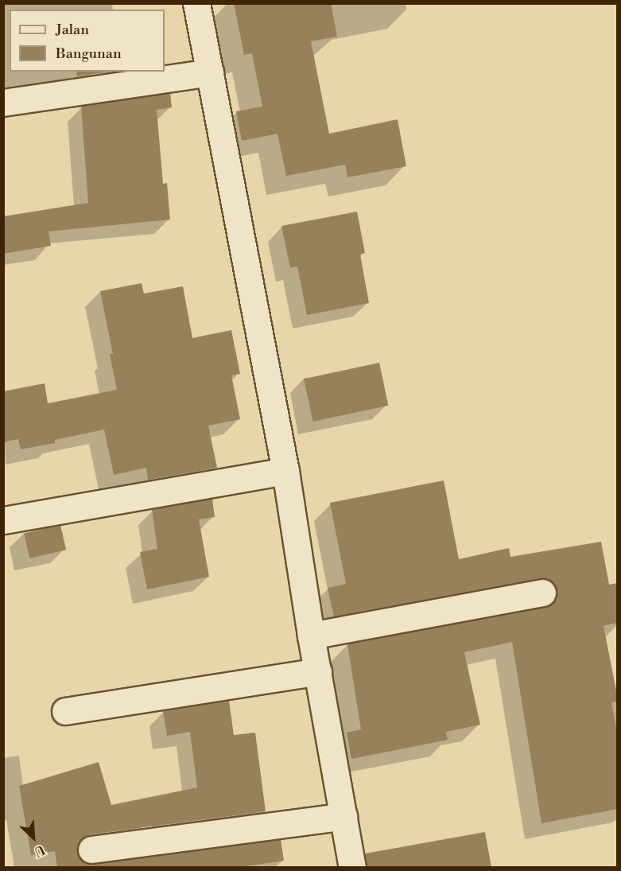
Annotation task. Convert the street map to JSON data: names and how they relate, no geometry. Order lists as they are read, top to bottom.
{
  "legend": ["Jalan", "Bangunan"],
  "north": "bottom right"
}
